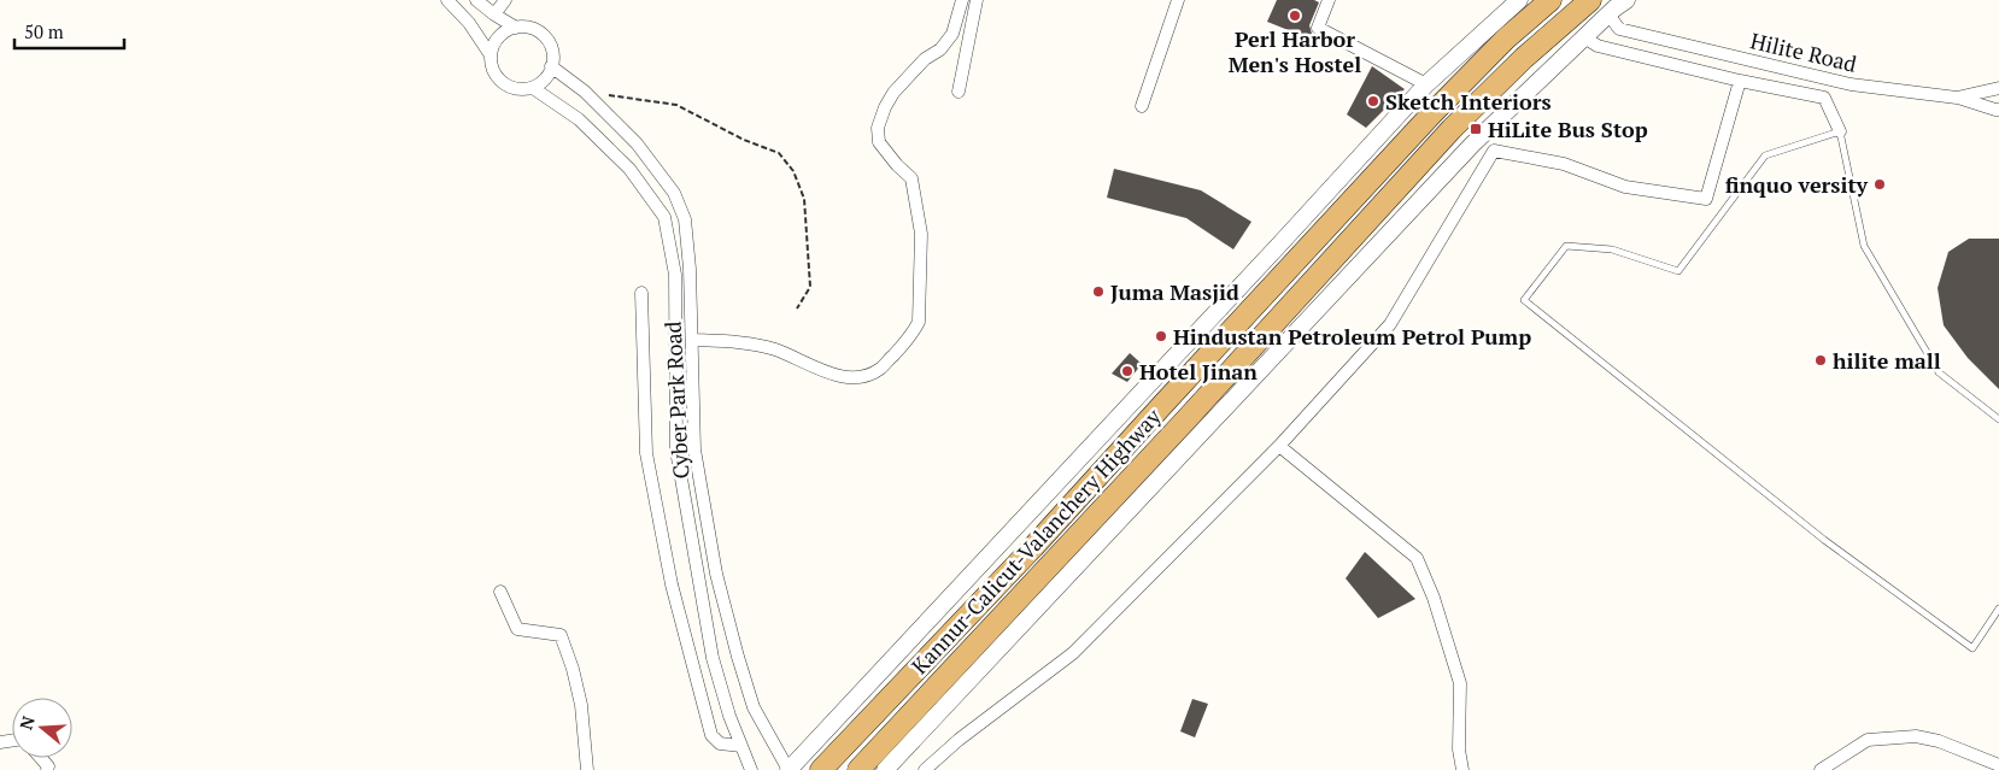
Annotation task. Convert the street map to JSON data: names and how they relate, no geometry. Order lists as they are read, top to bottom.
{
  "streets": {
    "highway": ["Kannur-Calicut-Valanchery Highway"],
    "street": ["Hilite Road", "Cyber Park Road"]
  },
  "places": {
    "other": [
      "Perl Harbor Men's Hostel",
      "Sketch Interiors",
      "finquo versity",
      "Juma Masjid",
      "Hindustan Petroleum Petrol Pump",
      "hilite mall",
      "Hotel Jinan"
    ],
    "transit": ["HiLite Bus Stop"]
  },
  "scale_bar": "50 m",
  "north": "left"
}
